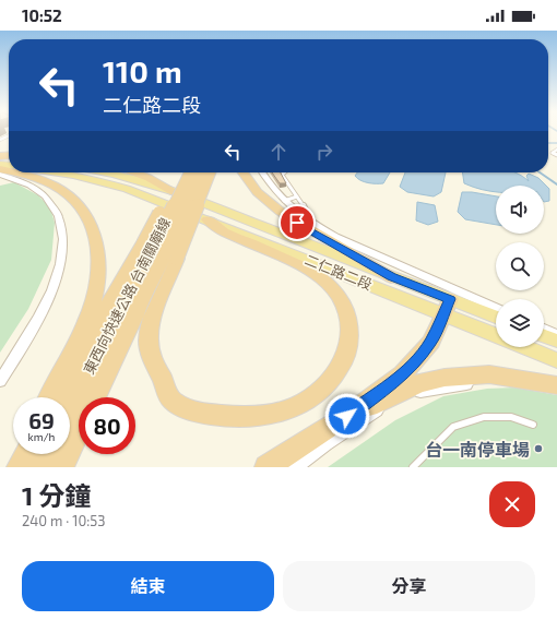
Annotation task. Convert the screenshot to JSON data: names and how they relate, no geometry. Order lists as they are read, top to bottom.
{
  "streets": {
    "highway": ["東西向快速公路 台南關廟線"],
    "main road": ["二仁路二段"]
  },
  "places": ["台一南停車場"],
  "page": {
    "status": "10:52",
    "turn": ["110 m", "二仁路二段"],
    "speed": "69 km/h",
    "limit": "80",
    "heading": ["1 分鐘", "240 m · 10:53"],
    "buttons": ["結束", "分享"]
  }
}
